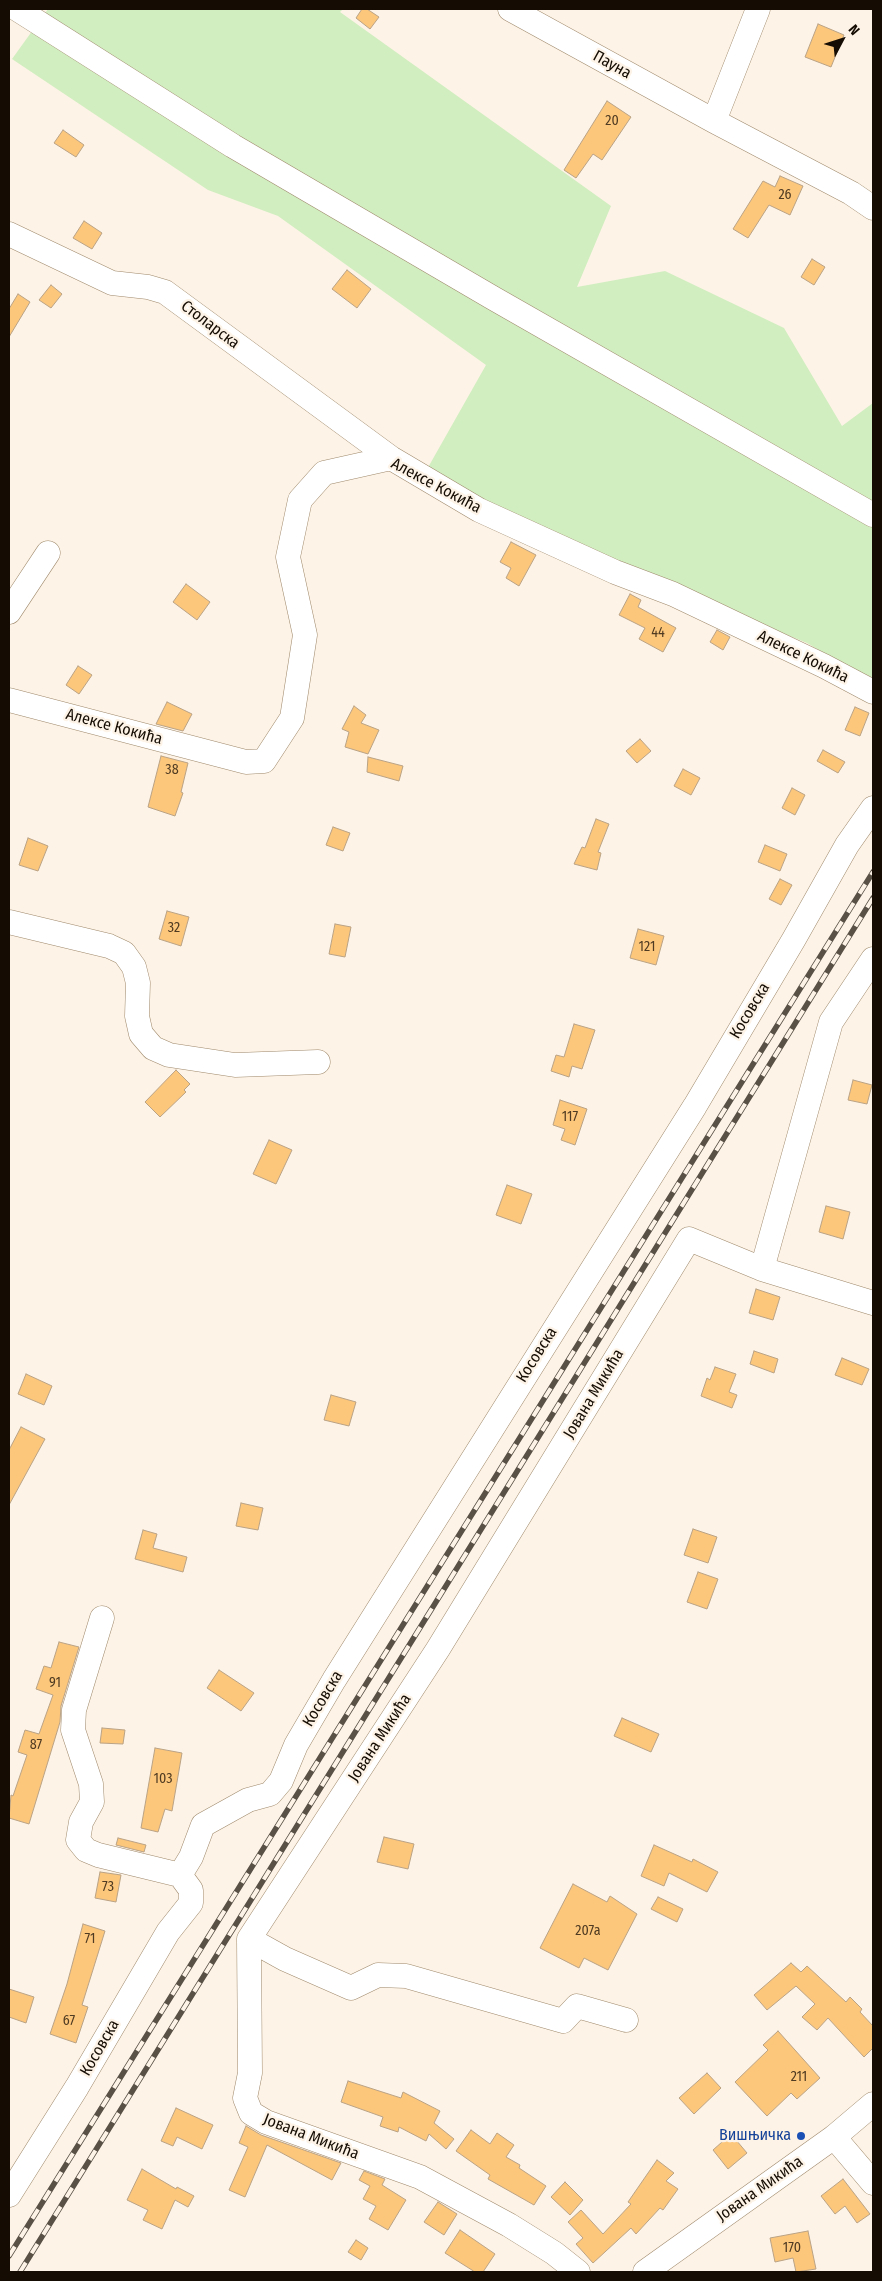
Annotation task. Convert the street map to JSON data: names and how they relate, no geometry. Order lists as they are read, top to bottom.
{
  "streets": {
    "street": [
      "Пауна",
      "Столарска",
      "Алексе Кокића",
      "Косовска",
      "Јована Микића"
    ]
  },
  "crossings": [
    ["Столарска", "Алексе Кокића"]
  ],
  "places": ["Вишњичка"],
  "house_numbers": [
    "20",
    "26",
    "44",
    "38",
    "32",
    "121",
    "117",
    "91",
    "87",
    "103",
    "73",
    "207a",
    "71",
    "67",
    "211",
    "170"
  ],
  "north": "top right"
}
